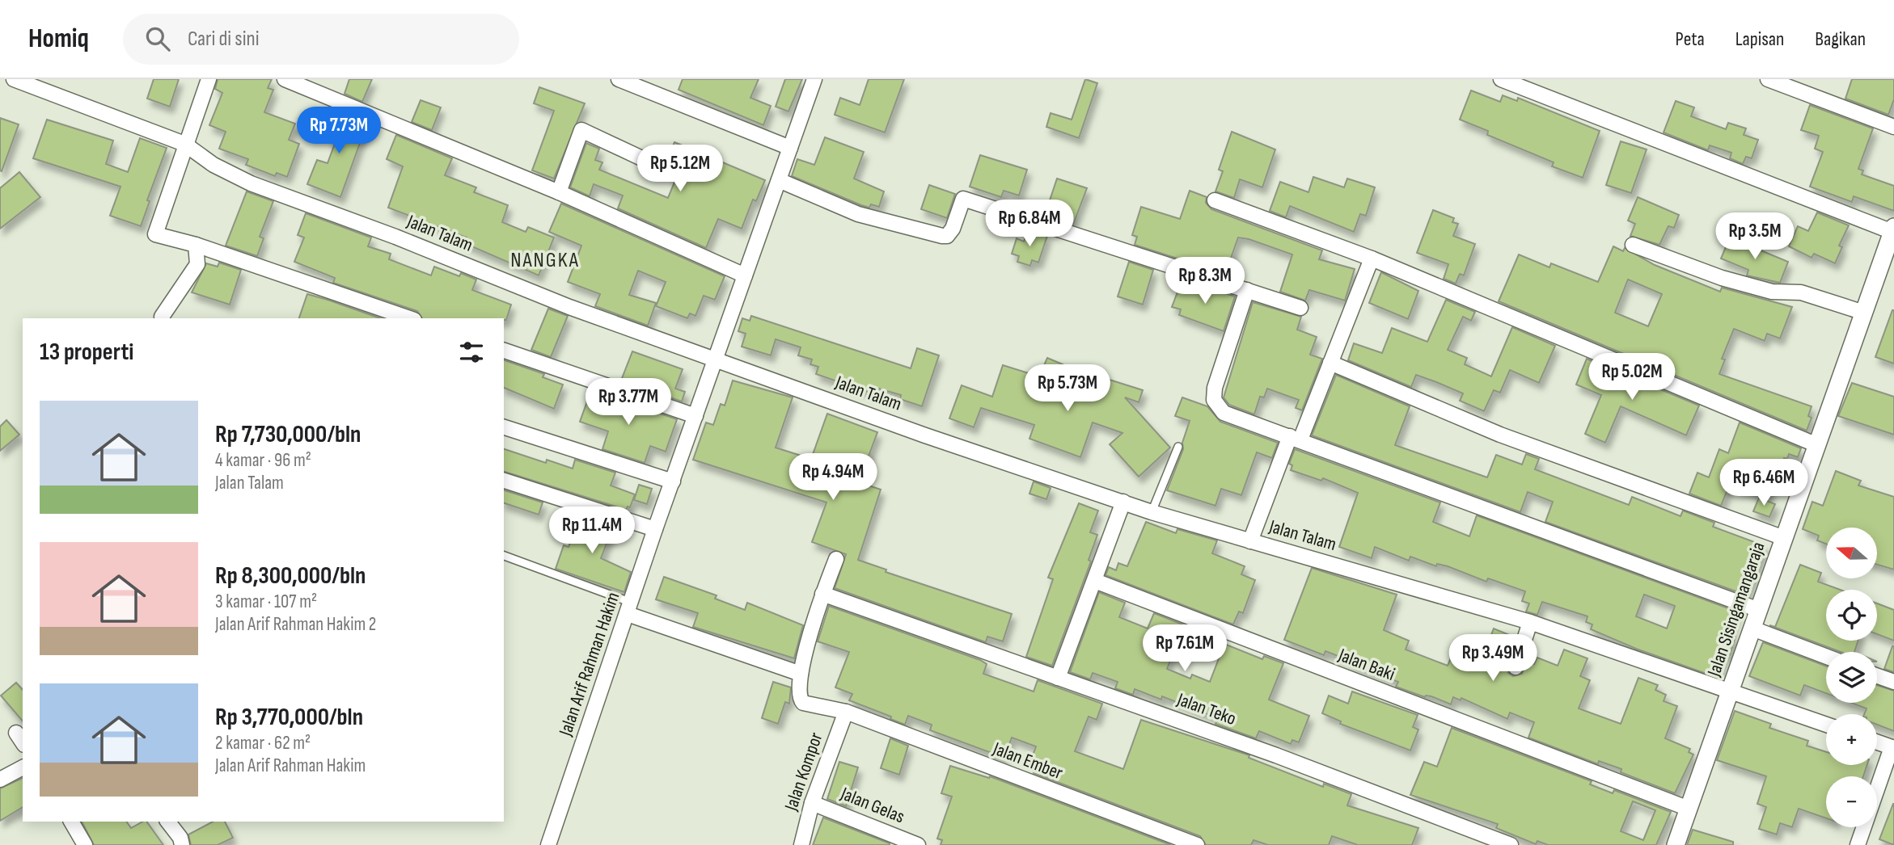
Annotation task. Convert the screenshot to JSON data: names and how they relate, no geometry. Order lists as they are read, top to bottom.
{
  "streets": {
    "street": [
      "Jalan Talam",
      "Jalan Sisingamangaraja",
      "Jalan Arif Rahman Hakim",
      "Jalan Baki",
      "Jalan Teko",
      "Jalan Ember",
      "Jalan Kompor",
      "Jalan Gelas"
    ]
  },
  "crossings": [
    ["Jalan Talam", "Jalan Sisingamangaraja"],
    ["Jalan Talam", "Jalan Arif Rahman Hakim"],
    ["Jalan Sisingamangaraja", "Jalan Baki"],
    ["Jalan Ember", "Jalan Kompor"],
    ["Jalan Kompor", "Jalan Gelas"]
  ],
  "districts": ["NANGKA"],
  "north": "left",
  "page": {
    "header": "Homiq",
    "search": "Cari di sini",
    "nav": ["Peta", "Lapisan", "Bagikan"],
    "price": [
      "Rp 7.73M",
      "Rp 5.12M",
      "Rp 6.84M",
      "Rp 3.5M",
      "Rp 8.3M",
      "Rp 5.02M",
      "Rp 5.73M",
      "Rp 3.77M",
      "Rp 4.94M",
      "Rp 6.46M",
      "Rp 11.4M",
      "Rp 7.61M",
      "Rp 3.49M"
    ],
    "heading": "13 properti",
    "list": [
      {
        "name": "Rp 7,730,000/bln",
        "note": "4 kamar · 96 m² · Jalan Talam"
      },
      {
        "name": "Rp 8,300,000/bln",
        "note": "3 kamar · 107 m² · Jalan Arif Rahman Hakim 2"
      },
      {
        "name": "Rp 3,770,000/bln",
        "note": "2 kamar · 62 m² · Jalan Arif Rahman Hakim"
      }
    ],
    "map_buttons": ["+", "−"]
  }
}
